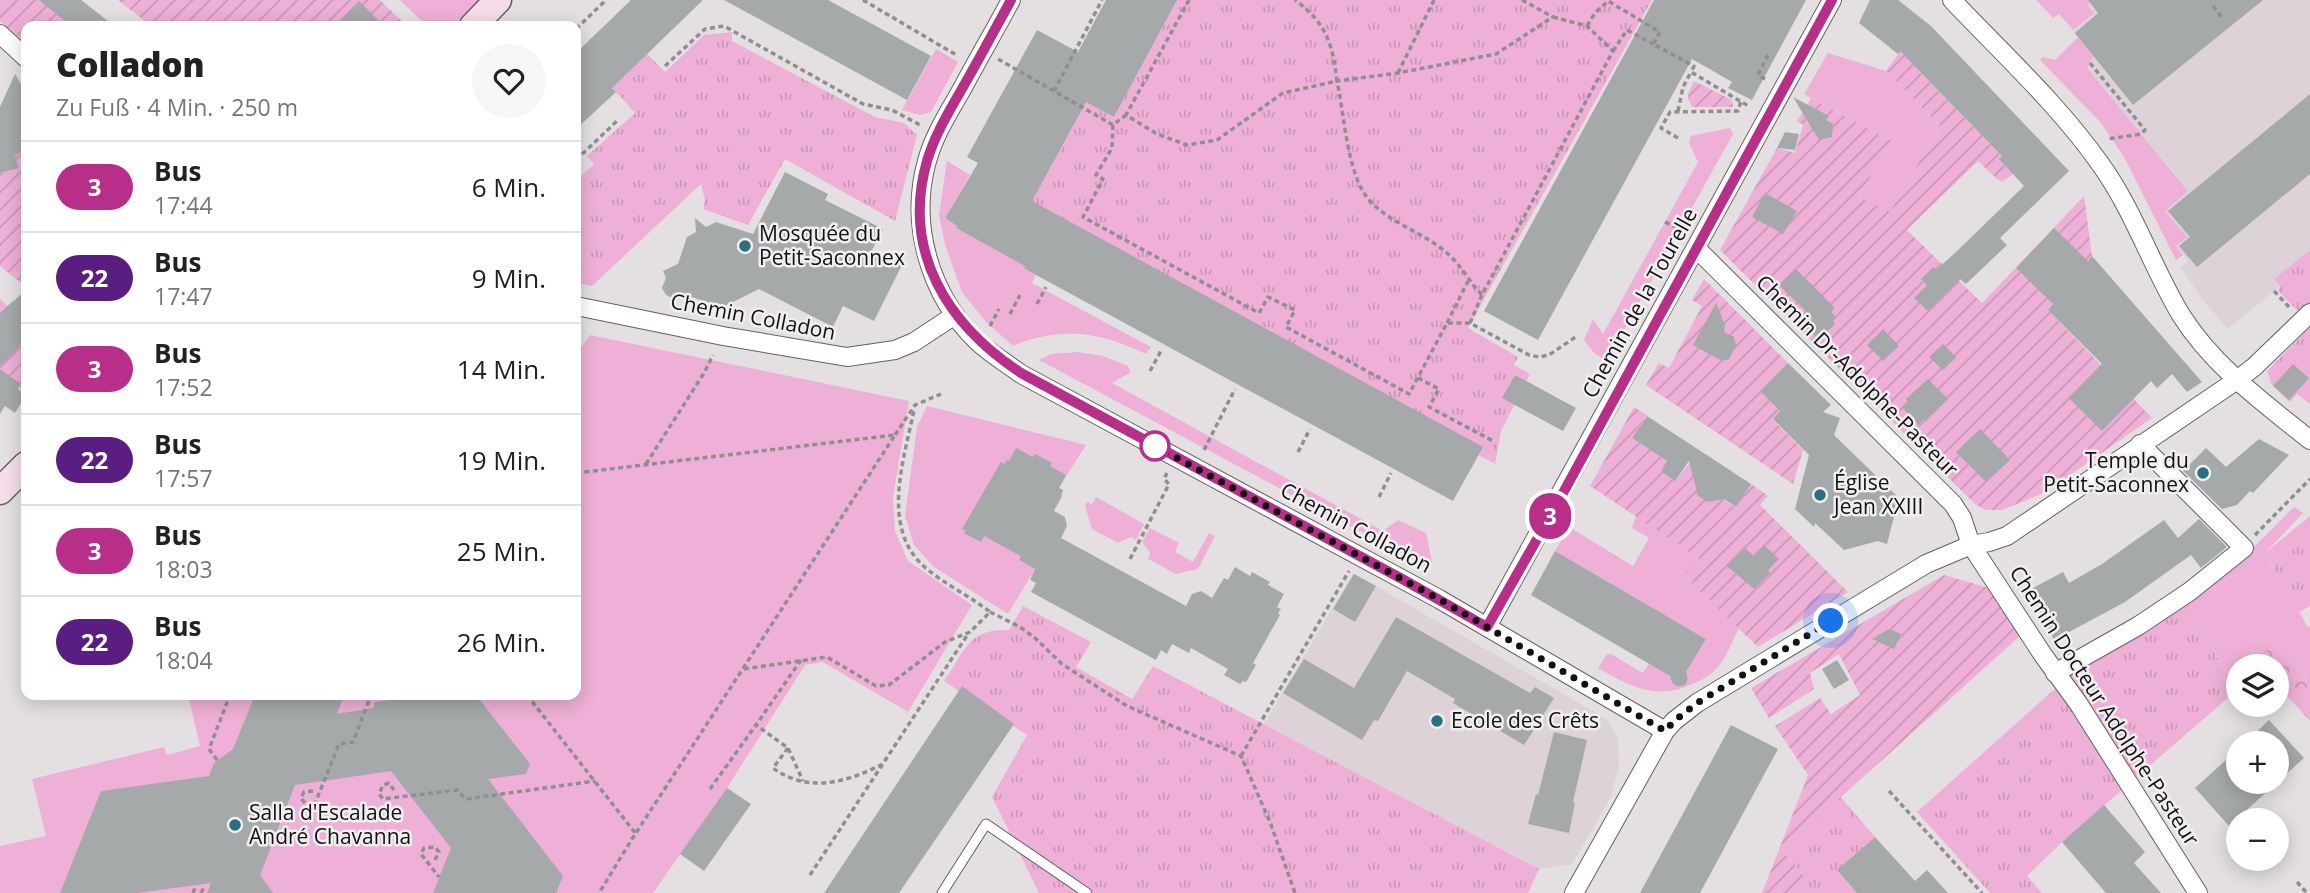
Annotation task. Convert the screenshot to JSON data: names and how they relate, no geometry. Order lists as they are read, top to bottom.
{
  "streets": {
    "street": [
      "Chemin de la Tourelle",
      "Chemin Colladon",
      "Chemin Dr-Adolphe-Pasteur",
      "Chemin Docteur Adolphe-Pasteur"
    ]
  },
  "crossings": [
    ["Chemin de la Tourelle", "Chemin Colladon"],
    ["Chemin de la Tourelle", "Chemin Dr-Adolphe-Pasteur"],
    ["Chemin Dr-Adolphe-Pasteur", "Chemin Docteur Adolphe-Pasteur"]
  ],
  "places": [
    "Mosquée du Petit-Saconnex",
    "Temple du Petit-Saconnex",
    "Église Jean XXIII",
    "Ecole des Crêts",
    "Salla d'Escalade André Chavanna"
  ],
  "lines": ["bus line 3"],
  "page": {
    "on_map": "3",
    "heading": ["Colladon", "Zu Fuß · 4 Min. · 250 m"],
    "list": [
      {
        "mark": "3",
        "name": "Bus",
        "note": "17:44",
        "value": "6 Min."
      },
      {
        "mark": "22",
        "name": "Bus",
        "note": "17:47",
        "value": "9 Min."
      },
      {
        "mark": "3",
        "name": "Bus",
        "note": "17:52",
        "value": "14 Min."
      },
      {
        "mark": "22",
        "name": "Bus",
        "note": "17:57",
        "value": "19 Min."
      },
      {
        "mark": "3",
        "name": "Bus",
        "note": "18:03",
        "value": "25 Min."
      },
      {
        "mark": "22",
        "name": "Bus",
        "note": "18:04",
        "value": "26 Min."
      }
    ],
    "map_buttons": ["+", "−"]
  }
}
